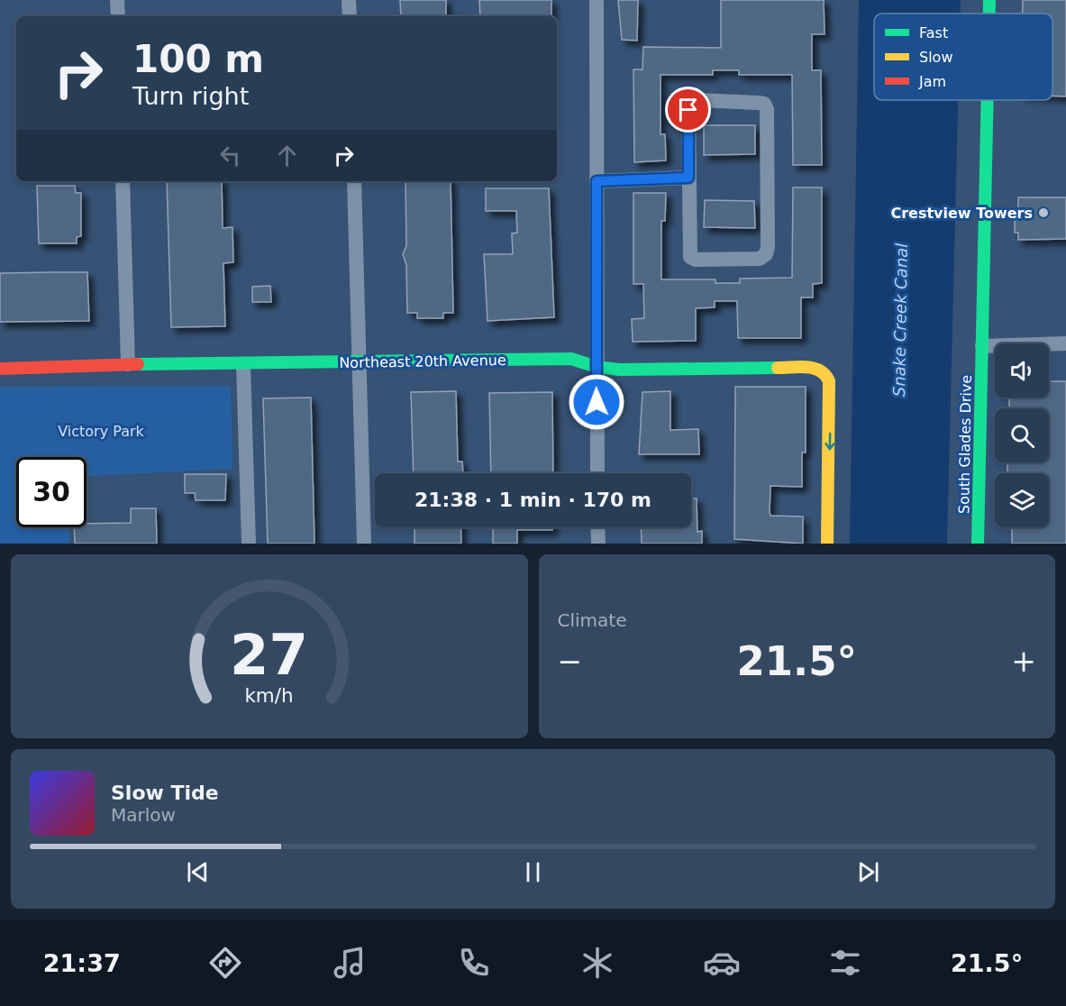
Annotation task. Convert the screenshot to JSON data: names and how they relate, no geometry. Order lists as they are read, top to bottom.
{
  "streets": {
    "street": ["Northeast 20th Avenue", "South Glades Drive"]
  },
  "water": ["Snake Creek Canal"],
  "parks": ["Victory Park"],
  "places": ["Crestview Towers"],
  "legend": ["Fast", "Slow", "Jam"],
  "page": {
    "turn": ["100 m", "Turn right"],
    "limit": "30",
    "trip": "21:38 · 1 min · 170 m",
    "tile": "Climate",
    "heat": ["−", "21.5°", "+"],
    "song": ["Slow Tide", "Marlow"],
    "tabs": ["21:37", "21.5°"],
    "gauge": ["27", "km/h"]
  }
}
